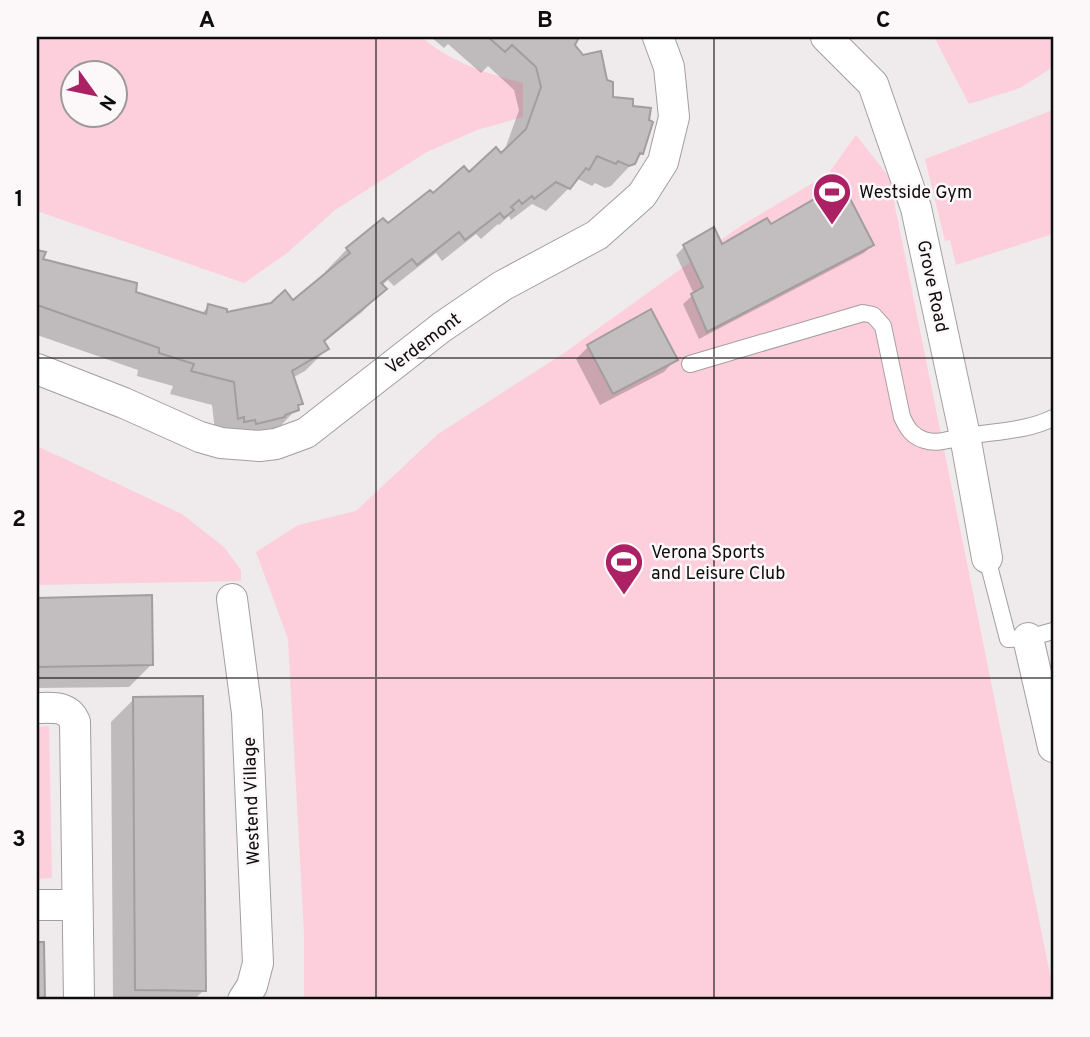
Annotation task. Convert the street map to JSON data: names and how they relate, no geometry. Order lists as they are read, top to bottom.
{
  "streets": {
    "street": ["Grove Road", "Verdemont", "Westend Village"]
  },
  "places": {
    "sports": ["Westside Gym", "Verona Sports and Leisure Club"]
  },
  "north": "bottom right",
  "grid": {
    "columns": ["A", "B", "C"],
    "rows": ["1", "2", "3"]
  }
}
